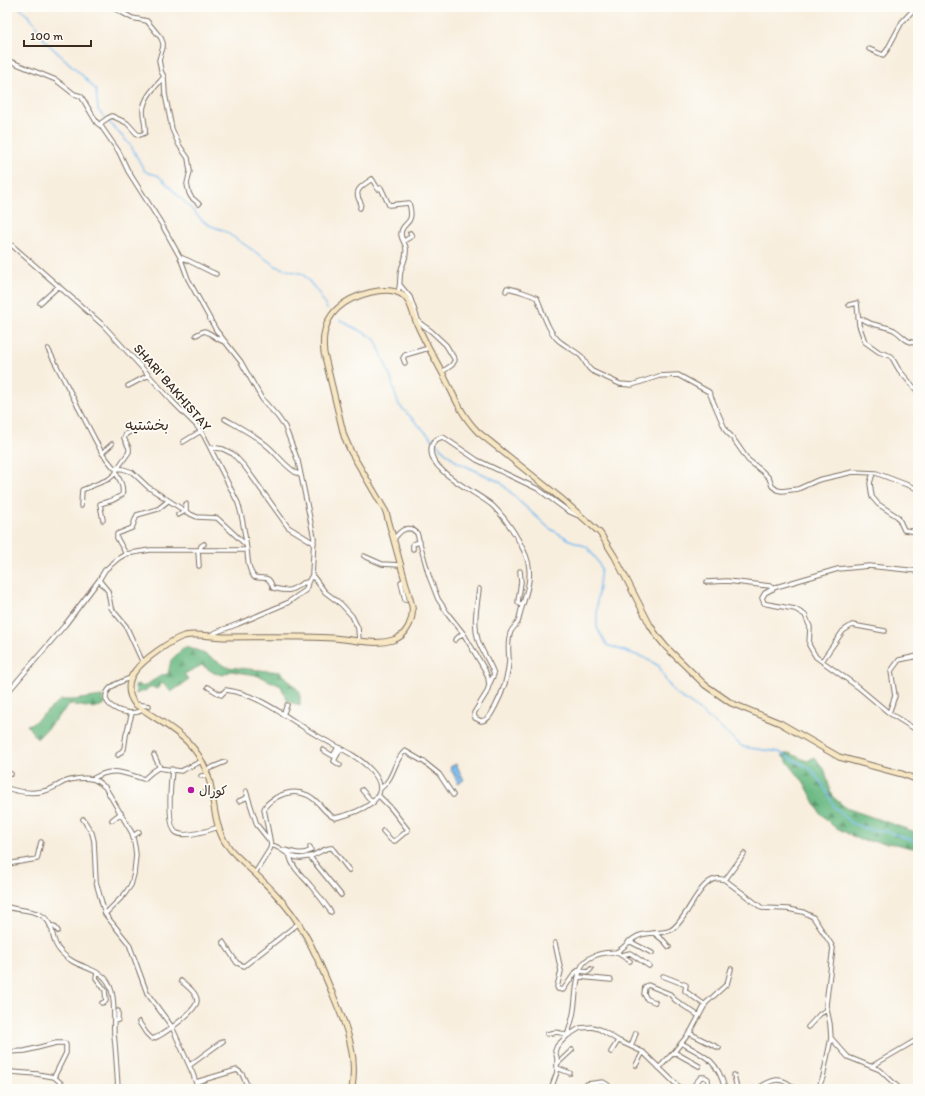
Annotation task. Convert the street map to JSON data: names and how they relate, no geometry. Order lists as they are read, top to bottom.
{
  "streets": {
    "street": ["SHARI' BAKHISTAY"]
  },
  "districts": ["بخشتيه"],
  "places": ["كورال"],
  "scale_bar": "100 m"
}
